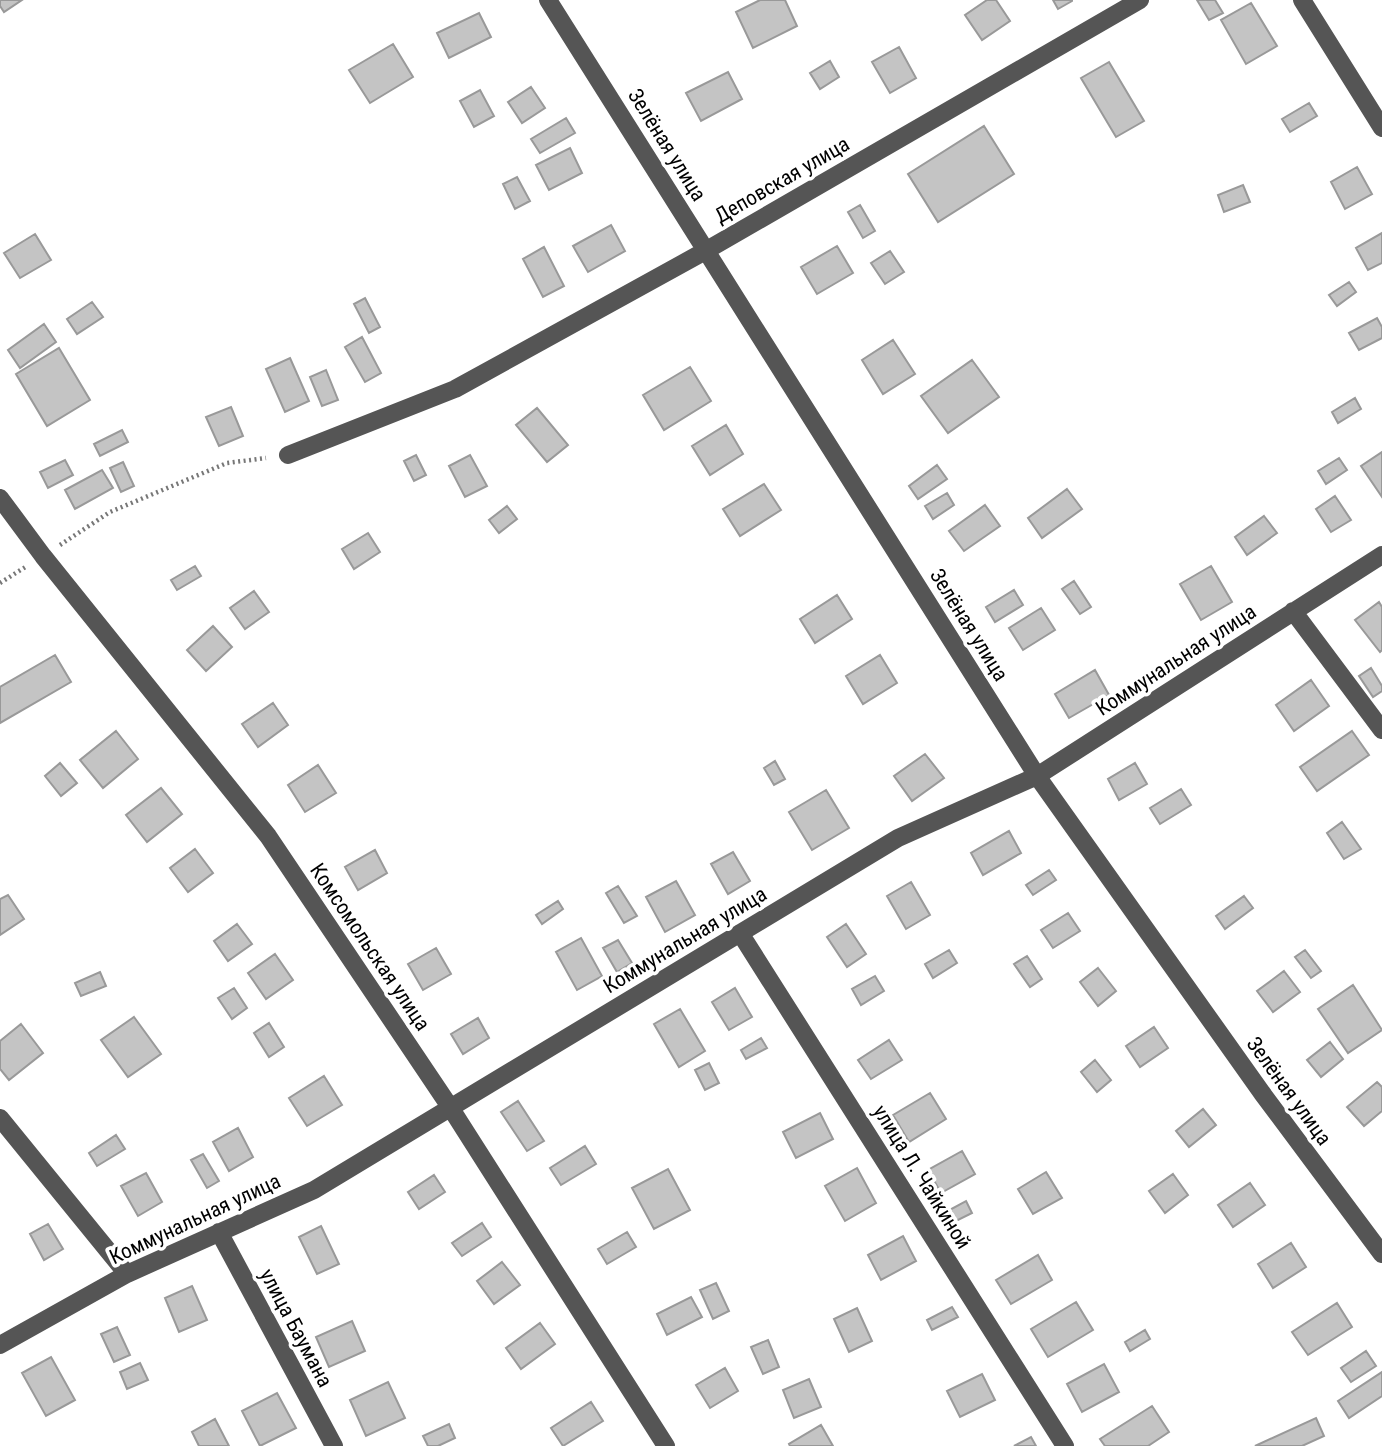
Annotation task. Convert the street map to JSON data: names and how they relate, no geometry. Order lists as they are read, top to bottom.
{
  "streets": {
    "street": [
      "Зелёная улица",
      "Деповская улица",
      "Коммунальная улица",
      "Комсомольская улица",
      "улица Л. Чайкиной",
      "улица Баумана"
    ]
  },
  "crossings": [
    ["Зелёная улица", "Деповская улица"],
    ["Зелёная улица", "Коммунальная улица"],
    ["Коммунальная улица", "Комсомольская улица"],
    ["Коммунальная улица", "улица Л. Чайкиной"],
    ["Коммунальная улица", "улица Баумана"]
  ]
}
